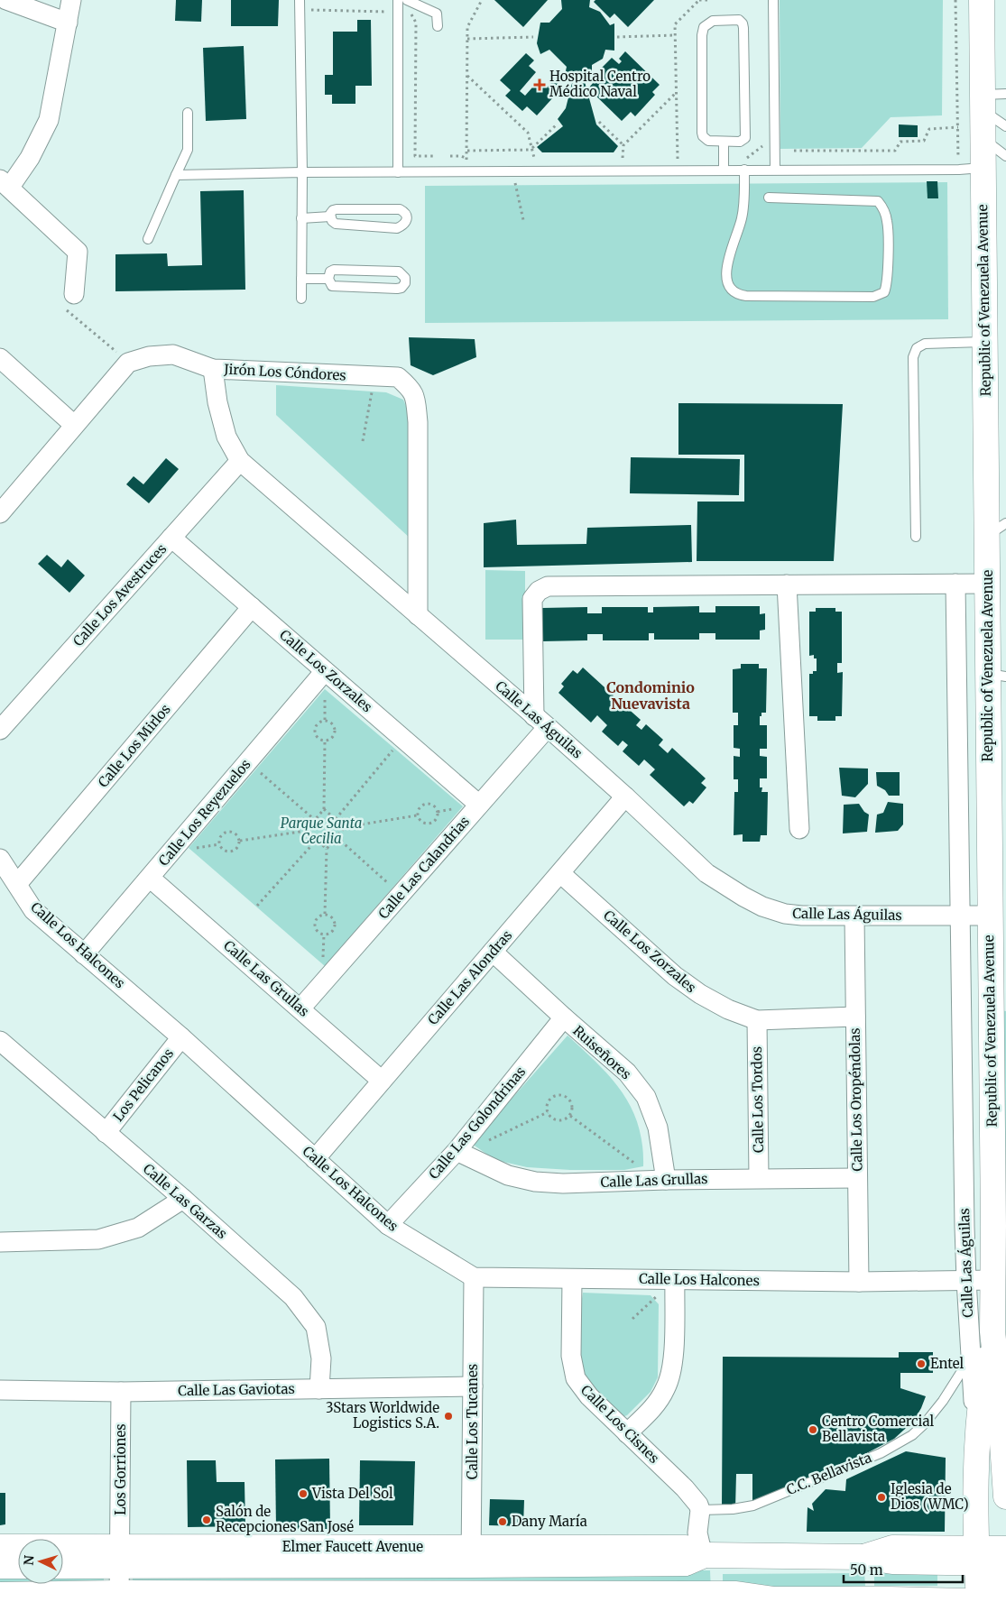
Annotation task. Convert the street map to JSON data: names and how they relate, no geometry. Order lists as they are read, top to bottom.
{
  "streets": {
    "main road": ["Republic of Venezuela Avenue", "Elmer Faucett Avenue"],
    "street": [
      "Jirón Los Cóndores",
      "Calle Los Avestruces",
      "Calle Los Zorzales",
      "Calle Las Águilas",
      "Calle Los Mirlos",
      "Calle Los Reyezuelos",
      "Calle Las Calandrias",
      "Calle Los Halcones",
      "Calle Las Alondras",
      "Calle Las Grullas",
      "Ruiseñores",
      "Los Pelicanos",
      "Calle Los Tordos",
      "Calle Los Oropéndolas",
      "Calle Las Golondrinas",
      "Calle Las Garzas",
      "Calle Las Gaviotas",
      "Calle Los Tucanes",
      "Calle Los Cisnes",
      "Los Gorriones"
    ],
    "lane": ["C.C. Bellavista"]
  },
  "crossings": [
    ["Republic of Venezuela Avenue", "Calle Las Águilas"],
    ["Republic of Venezuela Avenue", "Calle Los Halcones"],
    ["Republic of Venezuela Avenue", "Elmer Faucett Avenue"],
    ["Jirón Los Cóndores", "Calle Las Águilas"],
    ["Calle Los Avestruces", "Calle Los Zorzales"],
    ["Calle Los Avestruces", "Calle Las Águilas"],
    ["Calle Los Zorzales", "Calle Los Mirlos"],
    ["Calle Los Zorzales", "Calle Los Reyezuelos"],
    ["Calle Los Zorzales", "Calle Las Calandrias"],
    ["Calle Los Zorzales", "Calle Las Alondras"],
    ["Calle Los Zorzales", "Calle Los Tordos"],
    ["Calle Los Zorzales", "Calle Los Oropéndolas"],
    ["Calle Las Águilas", "Calle Las Calandrias"],
    ["Calle Las Águilas", "Calle Los Halcones"],
    ["Calle Las Águilas", "Calle Las Alondras"],
    ["Calle Las Águilas", "Calle Los Oropéndolas"],
    ["Calle Las Águilas", "C.C. Bellavista"],
    ["Calle Los Mirlos", "Calle Los Halcones"],
    ["Calle Los Reyezuelos", "Calle Los Halcones"],
    ["Calle Los Reyezuelos", "Calle Las Grullas"],
    ["Calle Las Calandrias", "Calle Las Grullas"],
    ["Calle Los Halcones", "Calle Las Alondras"],
    ["Calle Los Halcones", "Los Pelicanos"],
    ["Calle Los Halcones", "Calle Los Oropéndolas"],
    ["Calle Los Halcones", "Calle Las Golondrinas"],
    ["Calle Los Halcones", "Calle Los Tucanes"],
    ["Calle Los Halcones", "Calle Los Cisnes"],
    ["Calle Las Alondras", "Calle Las Grullas"],
    ["Calle Las Alondras", "Ruiseñores"],
    ["Calle Las Grullas", "Ruiseñores"],
    ["Calle Las Grullas", "Calle Los Tordos"],
    ["Calle Las Grullas", "Calle Los Oropéndolas"],
    ["Calle Las Grullas", "Calle Las Golondrinas"],
    ["Ruiseñores", "Calle Las Golondrinas"],
    ["Los Pelicanos", "Calle Las Garzas"],
    ["Calle Las Garzas", "Calle Las Gaviotas"],
    ["Calle Las Gaviotas", "Calle Los Tucanes"],
    ["Calle Las Gaviotas", "Los Gorriones"],
    ["Calle Los Tucanes", "Elmer Faucett Avenue"],
    ["Calle Los Cisnes", "C.C. Bellavista"],
    ["Los Gorriones", "Elmer Faucett Avenue"]
  ],
  "districts": ["Condominio Nuevavista"],
  "parks": ["Parque Santa Cecilia"],
  "places": {
    "health": ["Hospital Centro Médico Naval"],
    "other": [
      "Entel",
      "3Stars Worldwide Logistics S.A.",
      "Centro Comercial Bellavista",
      "Vista Del Sol",
      "Iglesia de Dios (WMC)",
      "Salón de Recepciones San José",
      "Dany María"
    ]
  },
  "scale_bar": "50 m",
  "north": "left"
}
